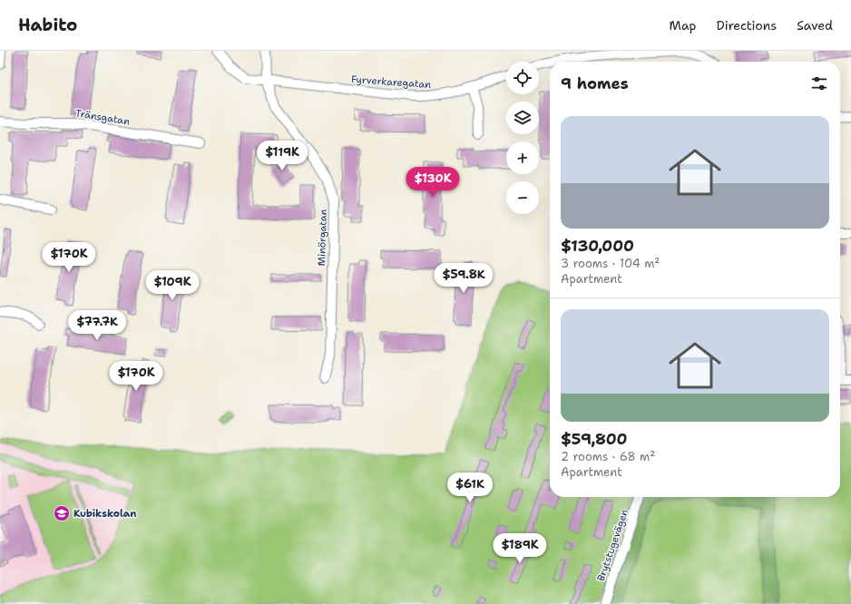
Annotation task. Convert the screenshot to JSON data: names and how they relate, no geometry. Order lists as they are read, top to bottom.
{
  "streets": {
    "street": [
      "Fyrverkaregatan",
      "Tränsgatan",
      "Minörgatan",
      "Brytstugevägen"
    ]
  },
  "crossings": [
    ["Fyrverkaregatan", "Minörgatan"]
  ],
  "places": {
    "school or university": ["Kubikskolan"]
  },
  "page": {
    "header": "Habito",
    "nav": ["Map", "Directions", "Saved"],
    "map_buttons": ["+", "−"],
    "heading": "9 homes",
    "list": [
      {
        "name": "$130,000",
        "note": "3 rooms · 104 m² · Apartment"
      },
      {
        "name": "$59,800",
        "note": "2 rooms · 68 m² · Apartment"
      }
    ],
    "price": [
      "$119K",
      "$130K",
      "$170K",
      "$59.8K",
      "$109K",
      "$77.7K",
      "$170K",
      "$61K",
      "$189K"
    ]
  }
}
